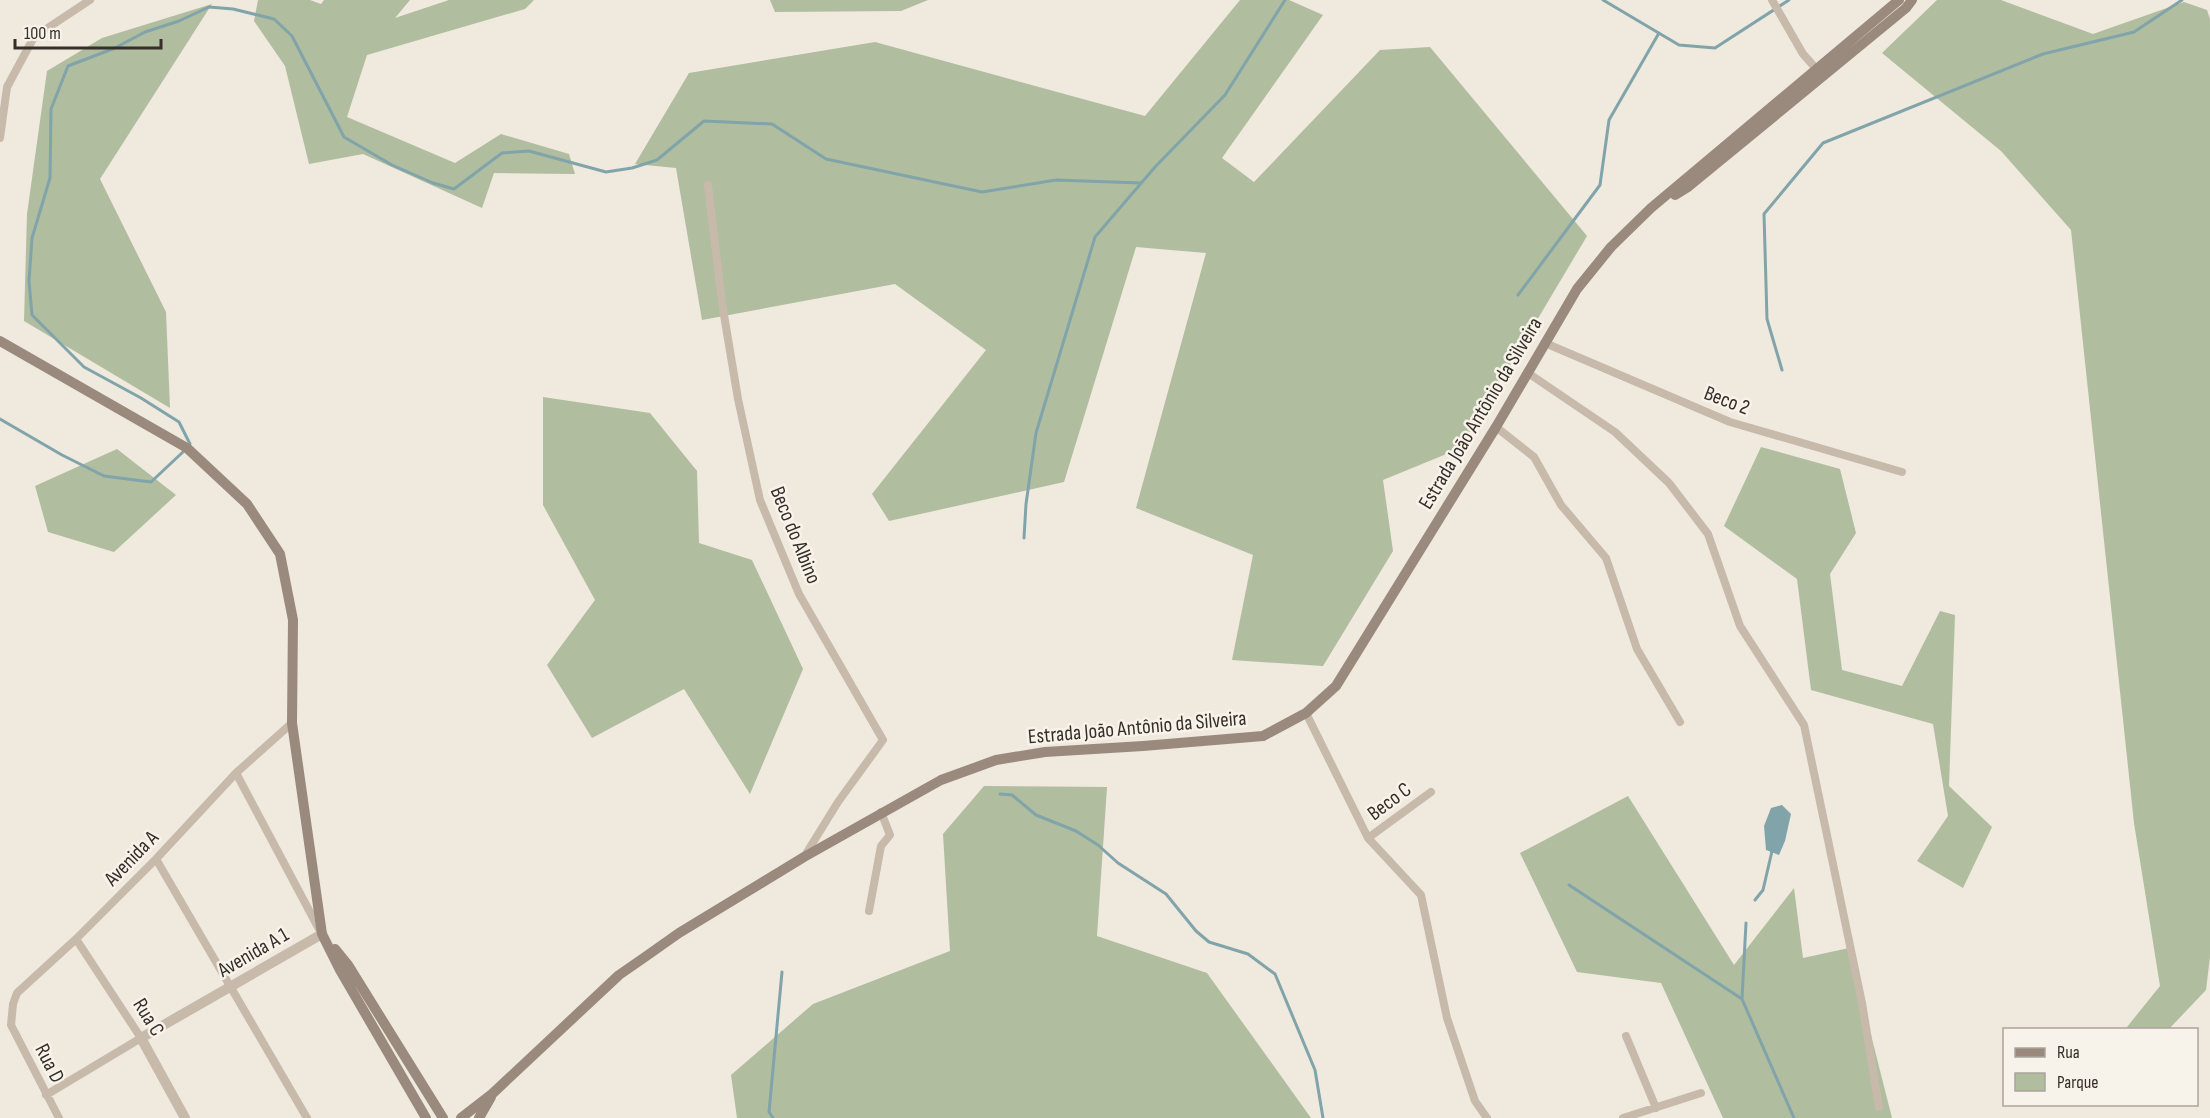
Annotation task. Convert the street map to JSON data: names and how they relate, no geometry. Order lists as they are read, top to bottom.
{
  "streets": {
    "main road": ["Estrada João Antônio da Silveira"],
    "street": [
      "Beco 2",
      "Beco do Albino",
      "Beco C",
      "Avenida A",
      "Avenida A 1",
      "Rua C",
      "Rua D"
    ]
  },
  "crossings": [
    ["Beco 2", "Estrada João Antônio da Silveira"],
    ["Estrada João Antônio da Silveira", "Beco do Albino"],
    ["Avenida A", "Avenida A 1"],
    ["Avenida A", "Rua C"],
    ["Avenida A", "Rua D"],
    ["Avenida A 1", "Rua C"],
    ["Avenida A 1", "Rua D"]
  ],
  "legend": ["Rua", "Parque"],
  "scale_bar": "100 m"
}
